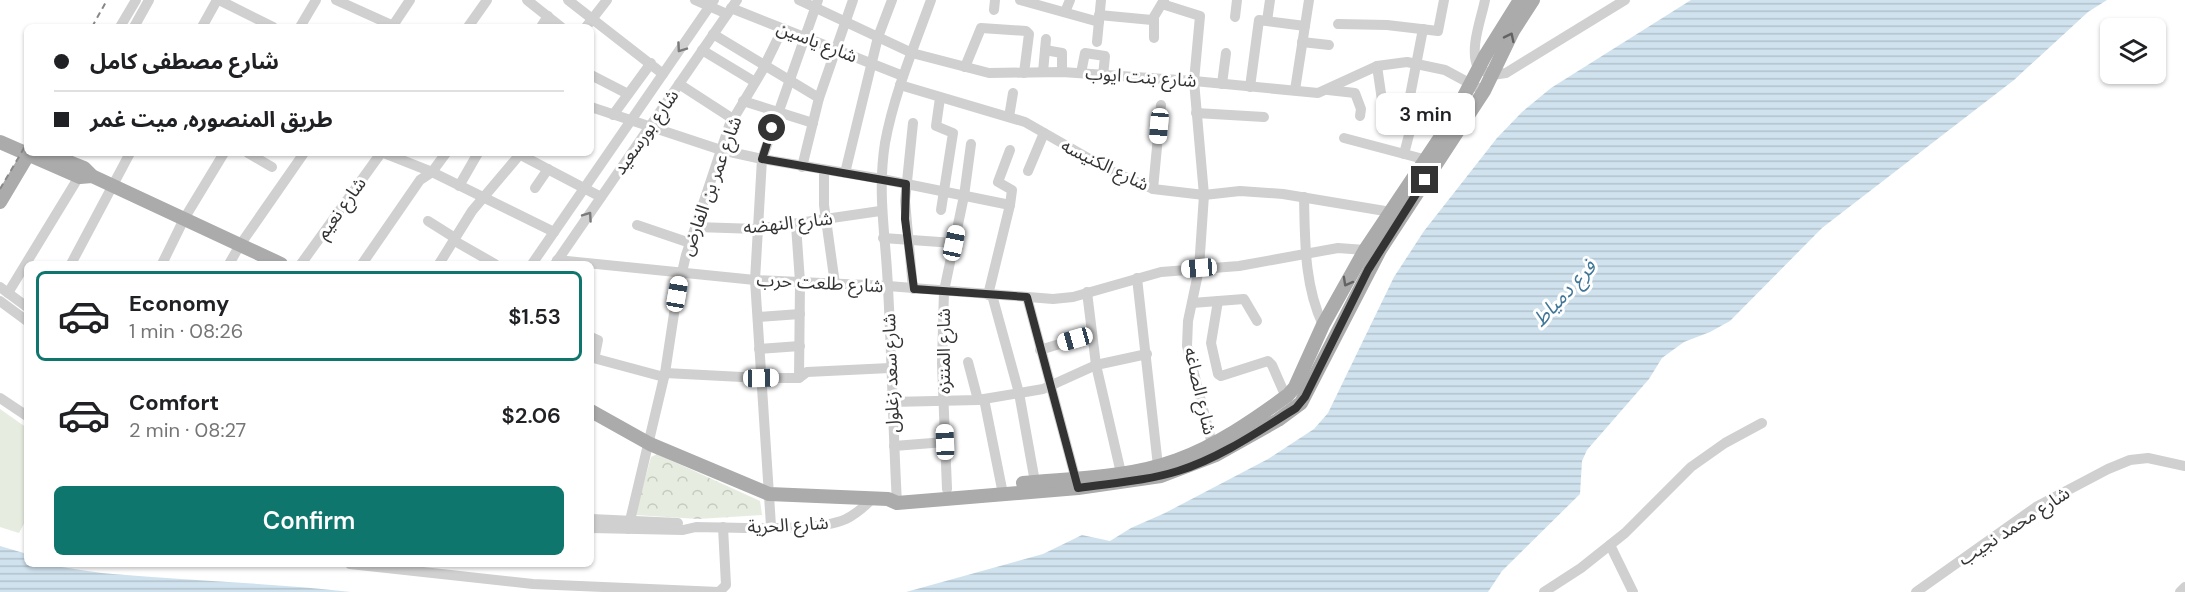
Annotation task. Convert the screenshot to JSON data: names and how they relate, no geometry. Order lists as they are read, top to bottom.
{
  "streets": {
    "street": [
      "شارع ياسين",
      "شارع بنت ايوب",
      "شارع بورسعيد",
      "شارع الكنيسه",
      "شارع عمر بن الفارض",
      "شارع نعيم",
      "شارع النهضه",
      "شارع طلعت حرب",
      "شارع المنتزه",
      "شارع سعد زغلول",
      "شارع الصاغه",
      "شارع الحرية",
      "شارع محمد نجيب"
    ]
  },
  "crossings": [
    ["شارع ياسين", "شارع بورسعيد"],
    ["شارع ياسين", "شارع الكنيسه"],
    ["شارع ياسين", "شارع عمر بن الفارض"],
    ["شارع ياسين", "شارع سعد زغلول"],
    ["شارع بنت ايوب", "شارع سعد زغلول"],
    ["شارع بنت ايوب", "شارع الصاغه"],
    ["شارع الكنيسه", "شارع سعد زغلول"],
    ["شارع الكنيسه", "شارع الصاغه"],
    ["شارع عمر بن الفارض", "شارع النهضه"],
    ["شارع عمر بن الفارض", "شارع طلعت حرب"],
    ["شارع عمر بن الفارض", "شارع الحرية"],
    ["شارع النهضه", "شارع سعد زغلول"],
    ["شارع طلعت حرب", "شارع المنتزه"],
    ["شارع طلعت حرب", "شارع سعد زغلول"],
    ["شارع طلعت حرب", "شارع الصاغه"]
  ],
  "water": ["فرع دمياط"],
  "page": {
    "banner": ["شارع مصطفى كامل", "طريق المنصوره, ميت غمر"],
    "bubble": "3 min",
    "list": [
      {
        "name": "Economy",
        "note": "1 min · 08:26",
        "value": "$1.53"
      },
      {
        "name": "Comfort",
        "note": "2 min · 08:27",
        "value": "$2.06"
      }
    ],
    "buttons": "Confirm"
  }
}
